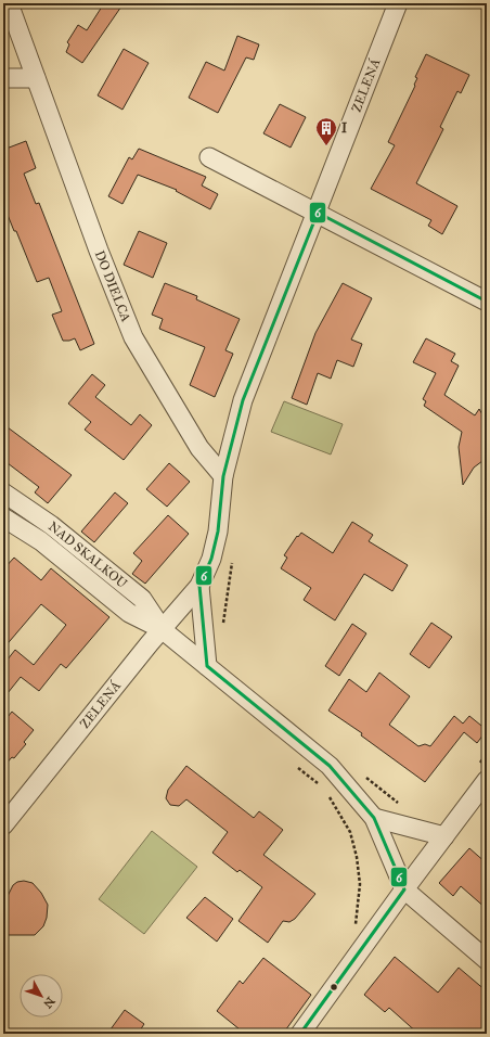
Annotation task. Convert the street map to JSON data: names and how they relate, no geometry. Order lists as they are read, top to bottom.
{
  "streets": {
    "street": ["ZELENÁ", "DO DIELCA", "NAD SKALKOU"]
  },
  "crossings": [
    ["ZELENÁ", "DO DIELCA"],
    ["ZELENÁ", "NAD SKALKOU"]
  ],
  "places": {
    "building": ["I"]
  },
  "lines": ["transit line 6"],
  "north": "bottom right"
}
